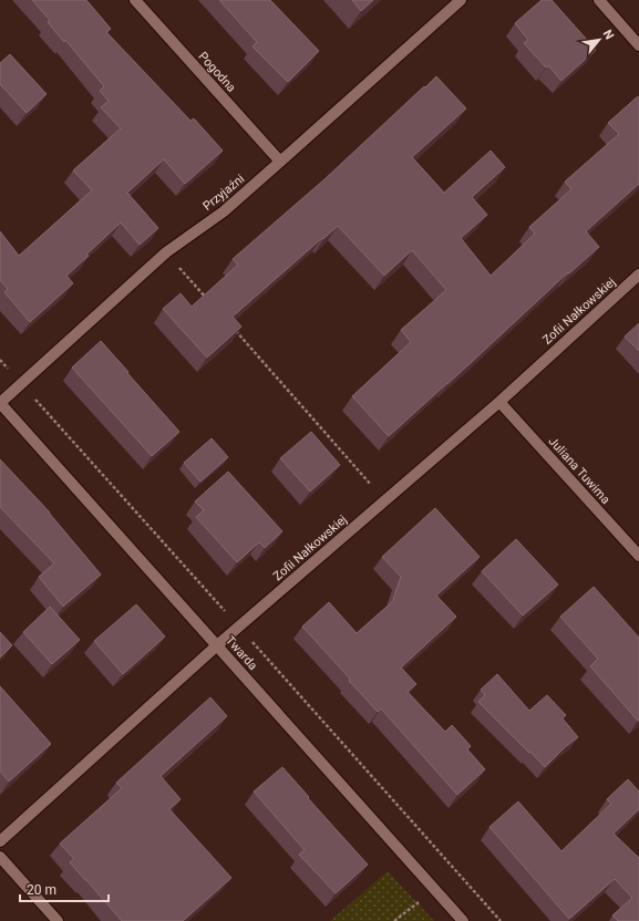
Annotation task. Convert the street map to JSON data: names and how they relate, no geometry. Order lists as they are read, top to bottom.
{
  "streets": {
    "street": [
      "Pogodna",
      "Przyjaźni",
      "Zofii Nałkowskiej",
      "Juliana Tuwima",
      "Twarda"
    ]
  },
  "crossings": [
    ["Pogodna", "Przyjaźni"],
    ["Przyjaźni", "Twarda"],
    ["Zofii Nałkowskiej", "Juliana Tuwima"],
    ["Zofii Nałkowskiej", "Twarda"]
  ],
  "scale_bar": "20 m",
  "north": "top right"
}
